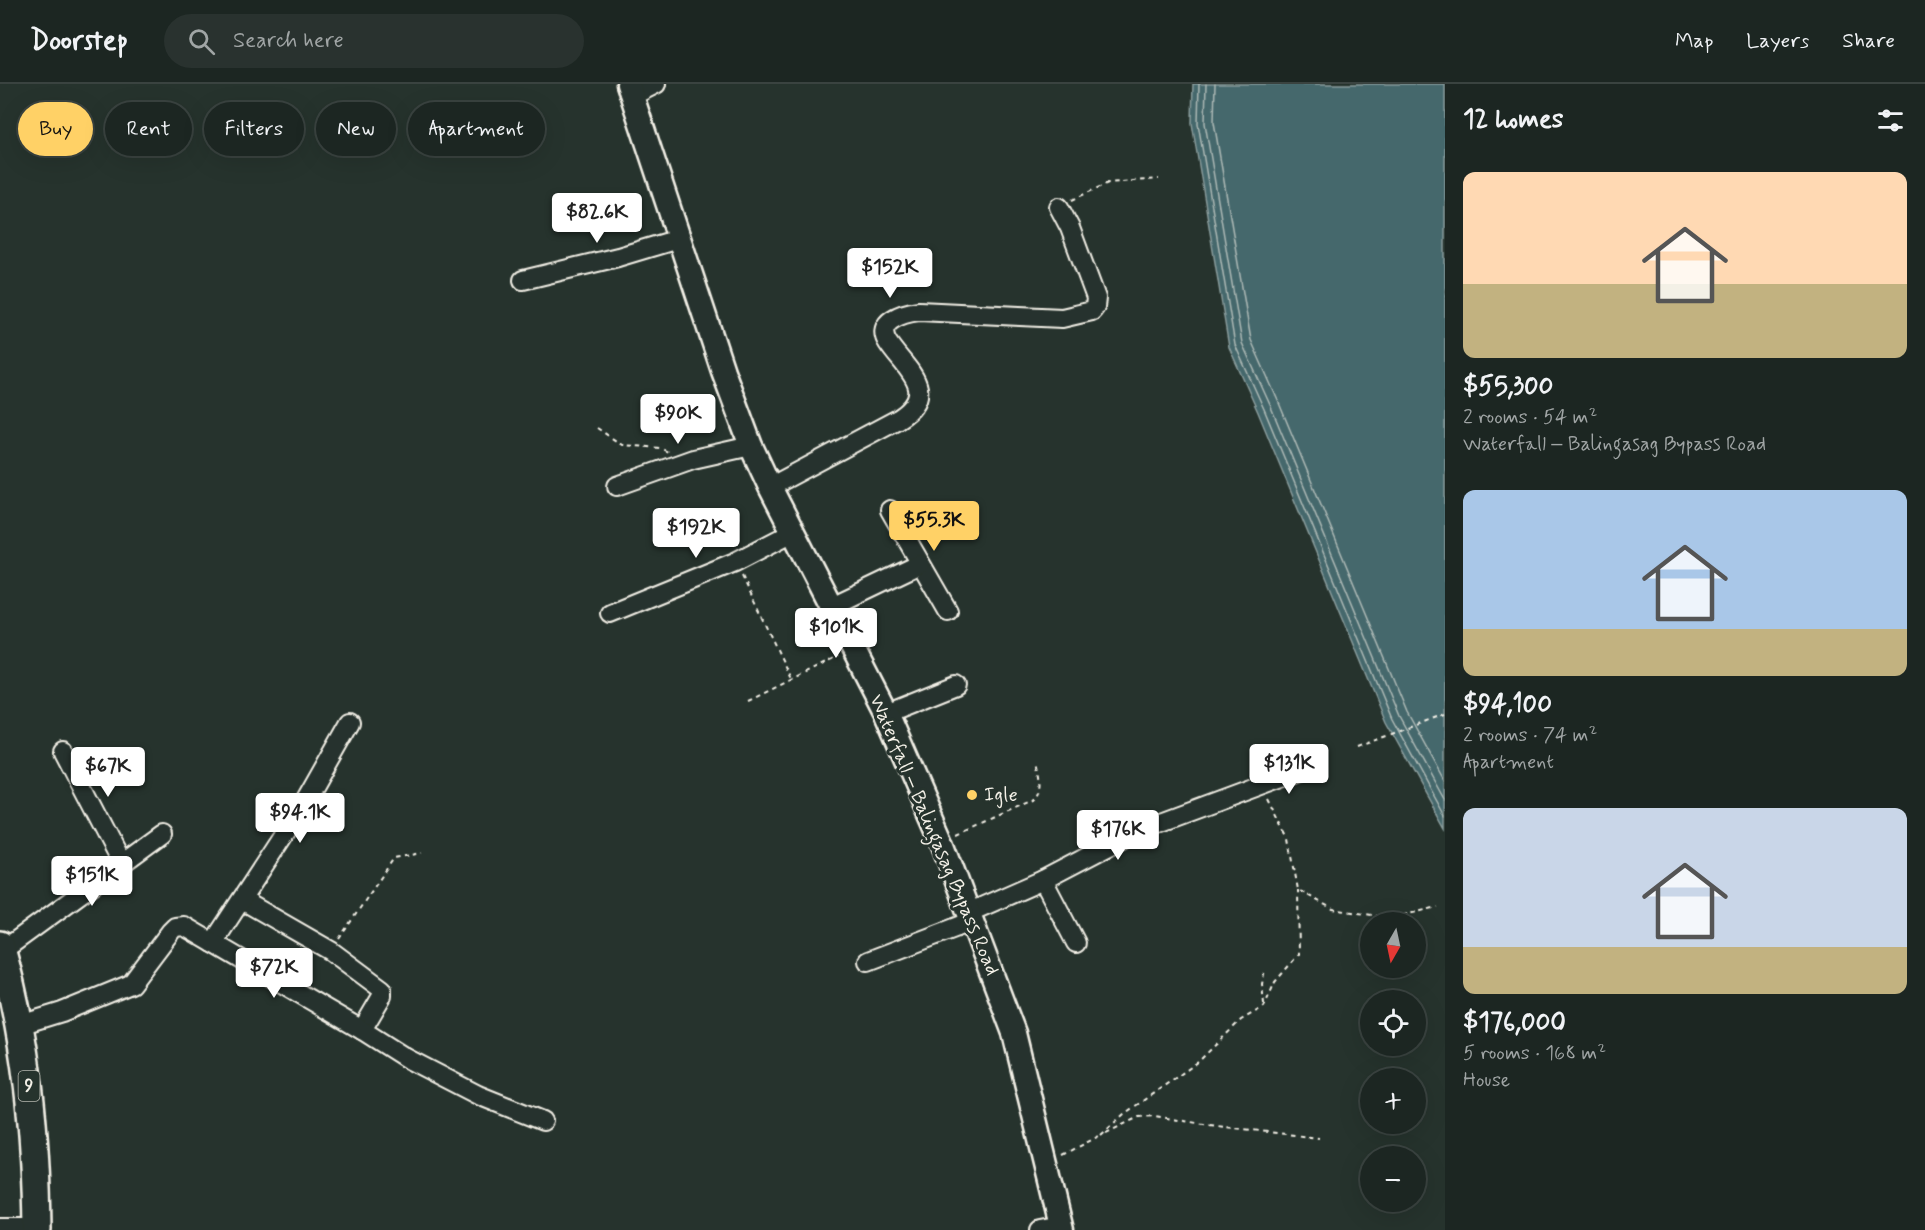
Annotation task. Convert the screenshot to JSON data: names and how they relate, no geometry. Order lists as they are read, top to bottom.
{
  "streets": {
    "highway": ["9"],
    "main road": ["Waterfall ‒ Balingasag Bypass Road"]
  },
  "places": ["Igle"],
  "north": "bottom",
  "page": {
    "header": "Doorstep",
    "search": "Search here",
    "nav": ["Map", "Layers", "Share"],
    "heading": "12 homes",
    "chip": [
      "Buy",
      "Rent",
      "Filters",
      "New",
      "Apartment"
    ],
    "list": [
      {
        "name": "$55,300",
        "note": "2 rooms · 54 m² · Waterfall ‒ Balingasag Bypass Road"
      },
      {
        "name": "$94,100",
        "note": "2 rooms · 74 m² · Apartment"
      },
      {
        "name": "$176,000",
        "note": "5 rooms · 168 m² · House"
      }
    ],
    "price": [
      "$82.6K",
      "$152K",
      "$90K",
      "$55.3K",
      "$192K",
      "$101K",
      "$131K",
      "$67K",
      "$94.1K",
      "$176K",
      "$151K",
      "$72K"
    ],
    "map_buttons": ["+", "−"]
  }
}
